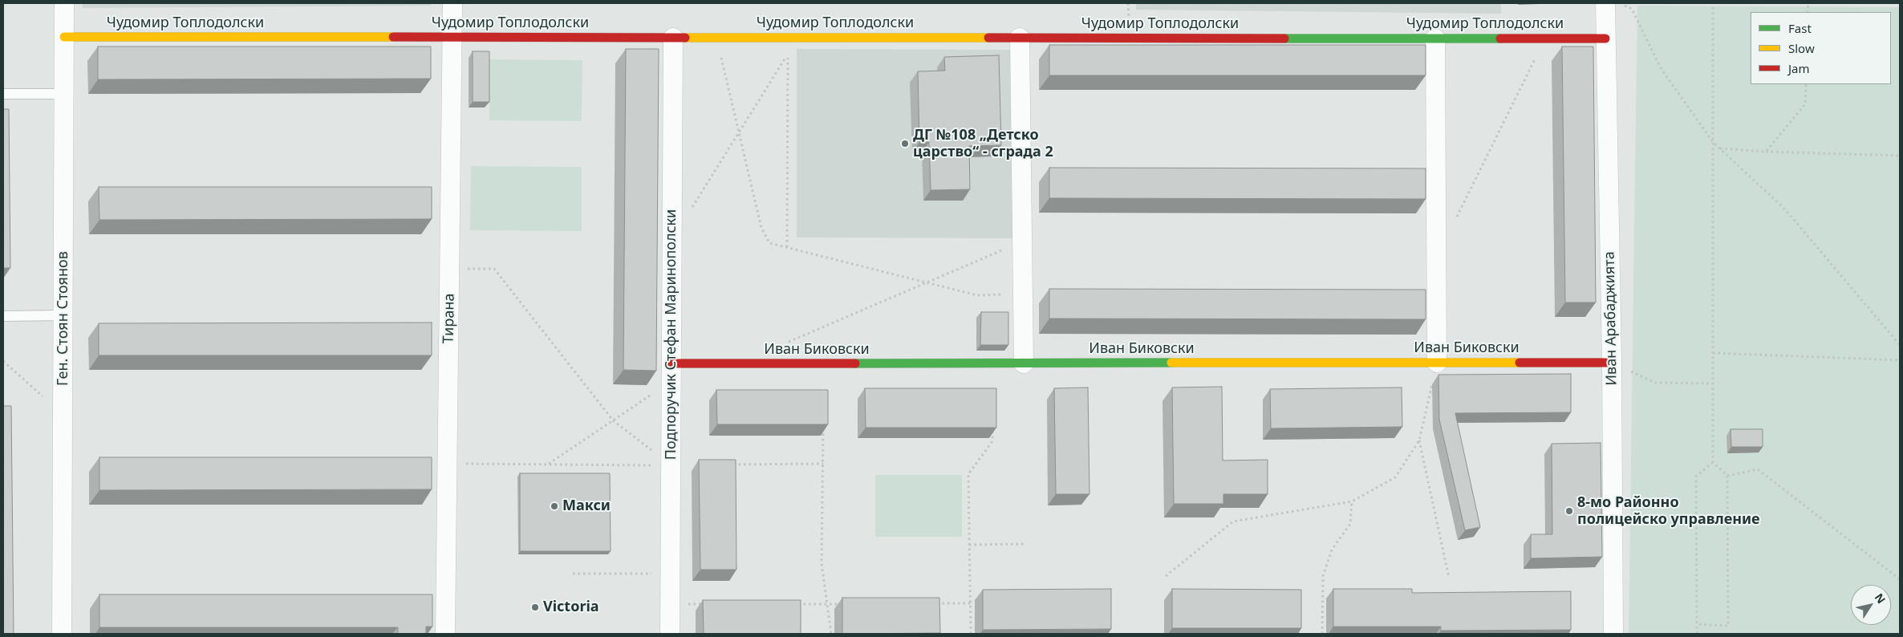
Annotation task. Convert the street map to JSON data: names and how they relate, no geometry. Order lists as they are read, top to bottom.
{
  "streets": {
    "street": [
      "Чудомир Топлодолски",
      "Ген. Стоян Стоянов",
      "Тирана",
      "Иван Арабаджията",
      "Подпоручик Стефан Маринополски",
      "Иван Биковски"
    ]
  },
  "crossings": [
    ["Чудомир Топлодолски", "Ген. Стоян Стоянов"],
    ["Чудомир Топлодолски", "Тирана"],
    ["Чудомир Топлодолски", "Иван Арабаджията"],
    ["Чудомир Топлодолски", "Подпоручик Стефан Маринополски"],
    ["Иван Арабаджията", "Иван Биковски"],
    ["Подпоручик Стефан Маринополски", "Иван Биковски"]
  ],
  "places": [
    "ДГ №108 „Детско царство“ - сграда 2",
    "Макси",
    "8-мо Районно полицейско управление",
    "Victoria"
  ],
  "legend": ["Fast", "Slow", "Jam"],
  "north": "top right"
}
